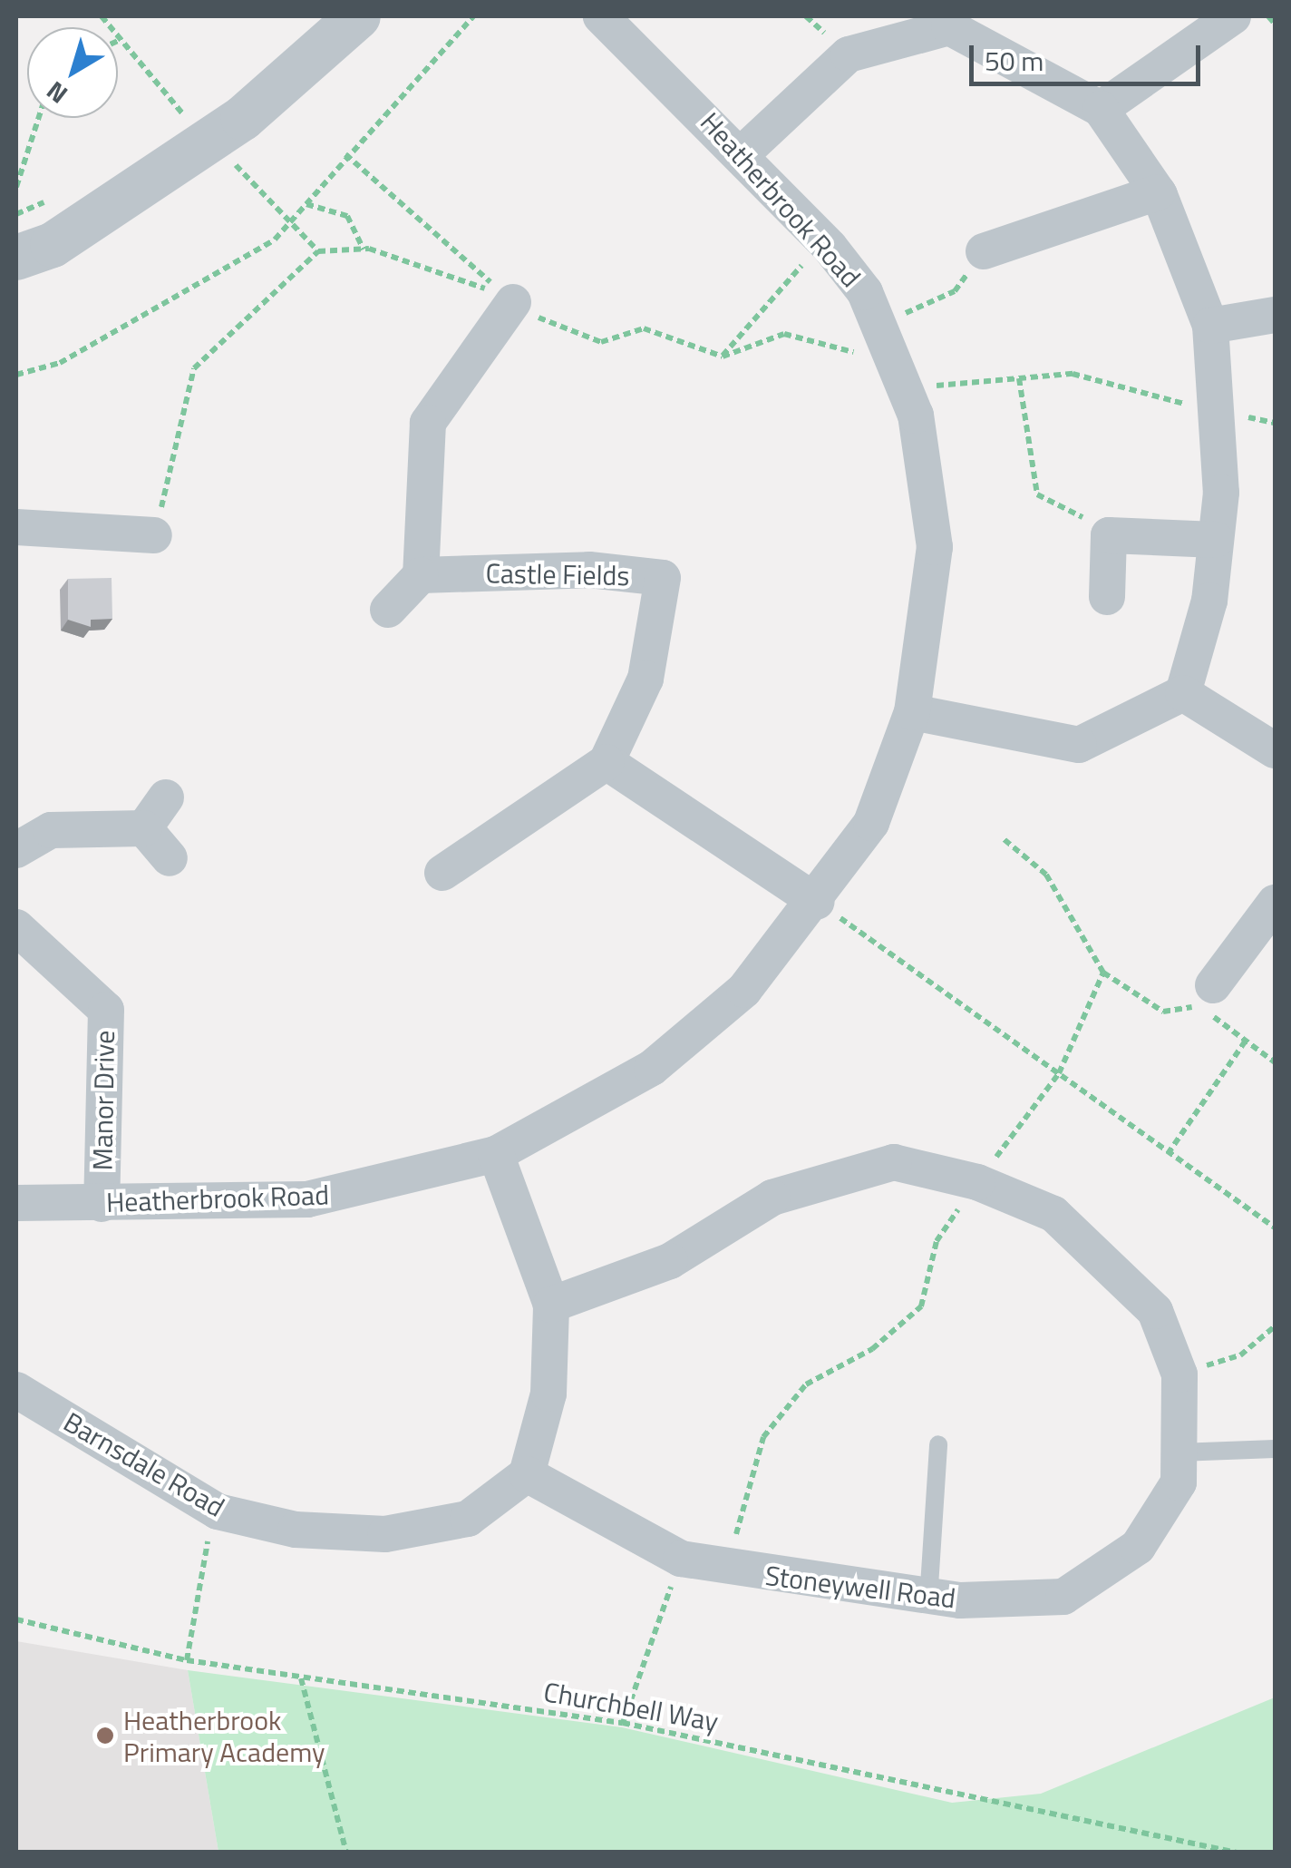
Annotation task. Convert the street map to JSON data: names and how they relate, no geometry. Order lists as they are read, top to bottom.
{
  "streets": {
    "street": [
      "Heatherbrook Road",
      "Castle Fields",
      "Manor Drive",
      "Barnsdale Road",
      "Stoneywell Road"
    ],
    "path": ["Churchbell Way"]
  },
  "crossings": [
    ["Heatherbrook Road", "Manor Drive"],
    ["Barnsdale Road", "Stoneywell Road"]
  ],
  "places": ["Heatherbrook Primary Academy"],
  "scale_bar": "50 m",
  "north": "bottom left"
}
